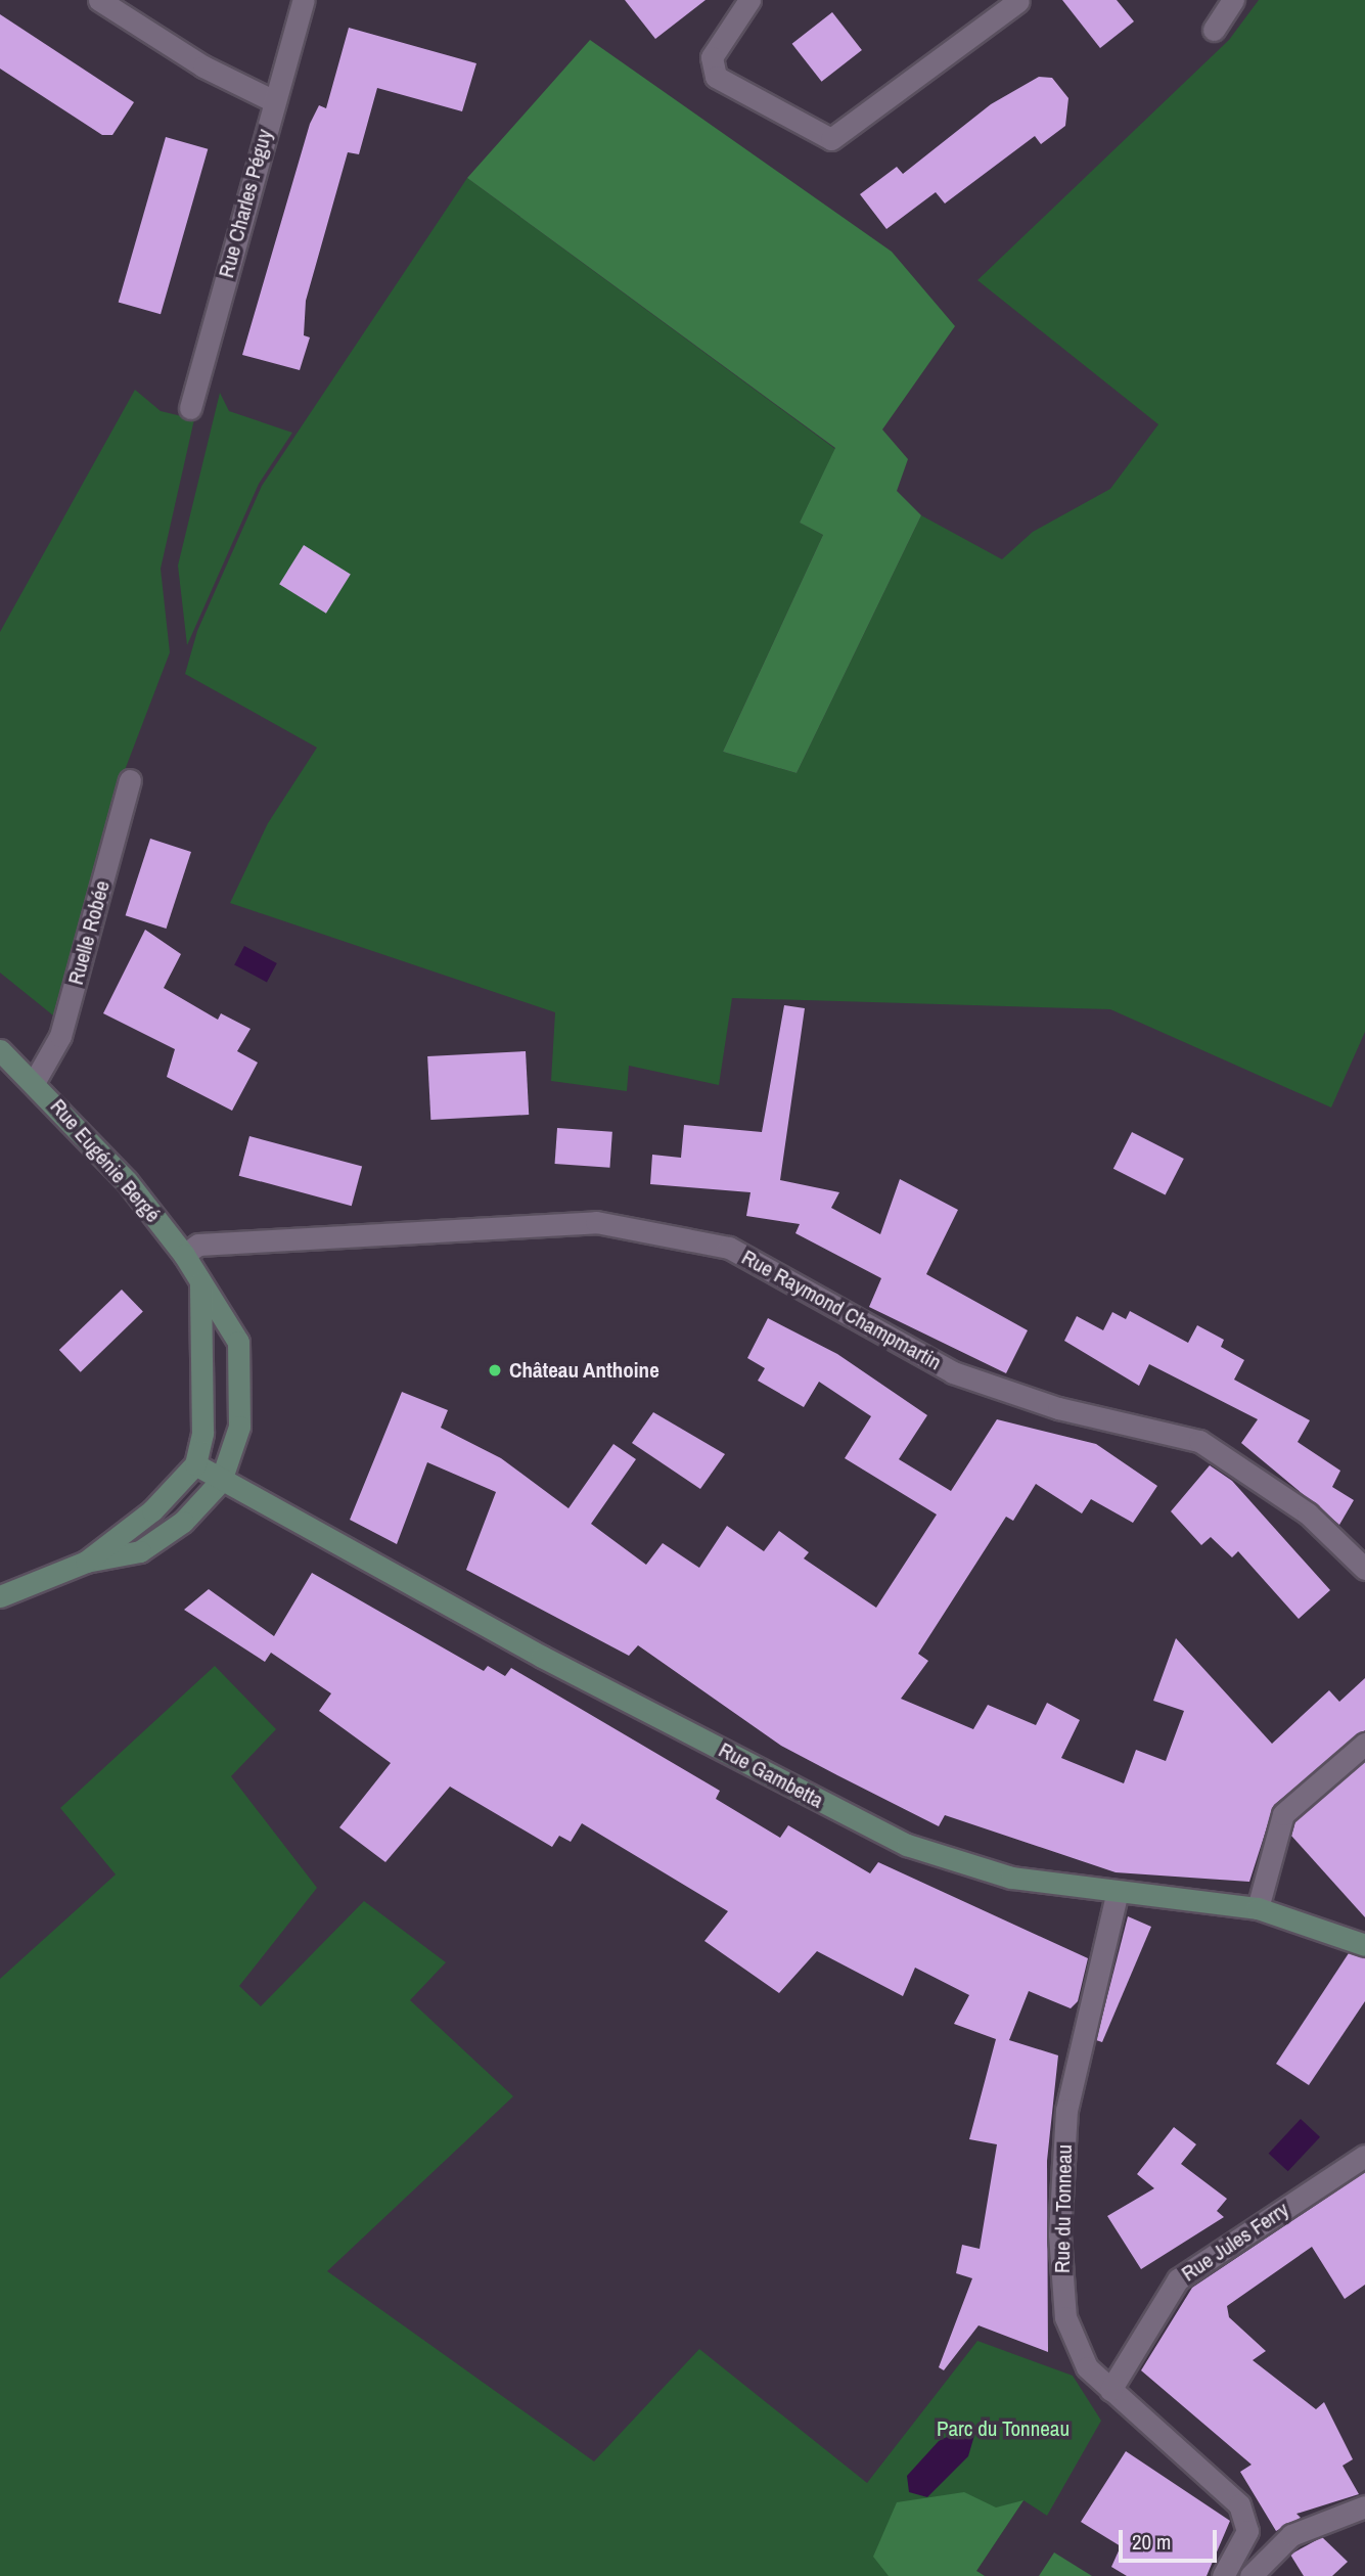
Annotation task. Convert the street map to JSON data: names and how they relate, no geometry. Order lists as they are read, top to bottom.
{
  "streets": {
    "street": [
      "Rue Charles Péguy",
      "Ruelle Robée",
      "Rue Eugénie Bergé",
      "Rue Raymond Champmartin",
      "Rue Gambetta",
      "Rue du Tonneau",
      "Rue Jules Ferry"
    ]
  },
  "crossings": [
    ["Ruelle Robée", "Rue Eugénie Bergé"],
    ["Rue Eugénie Bergé", "Rue Raymond Champmartin"],
    ["Rue Eugénie Bergé", "Rue Gambetta"],
    ["Rue Gambetta", "Rue du Tonneau"],
    ["Rue du Tonneau", "Rue Jules Ferry"]
  ],
  "parks": ["Parc du Tonneau"],
  "places": ["Château Anthoine"],
  "scale_bar": "20 m"
}
